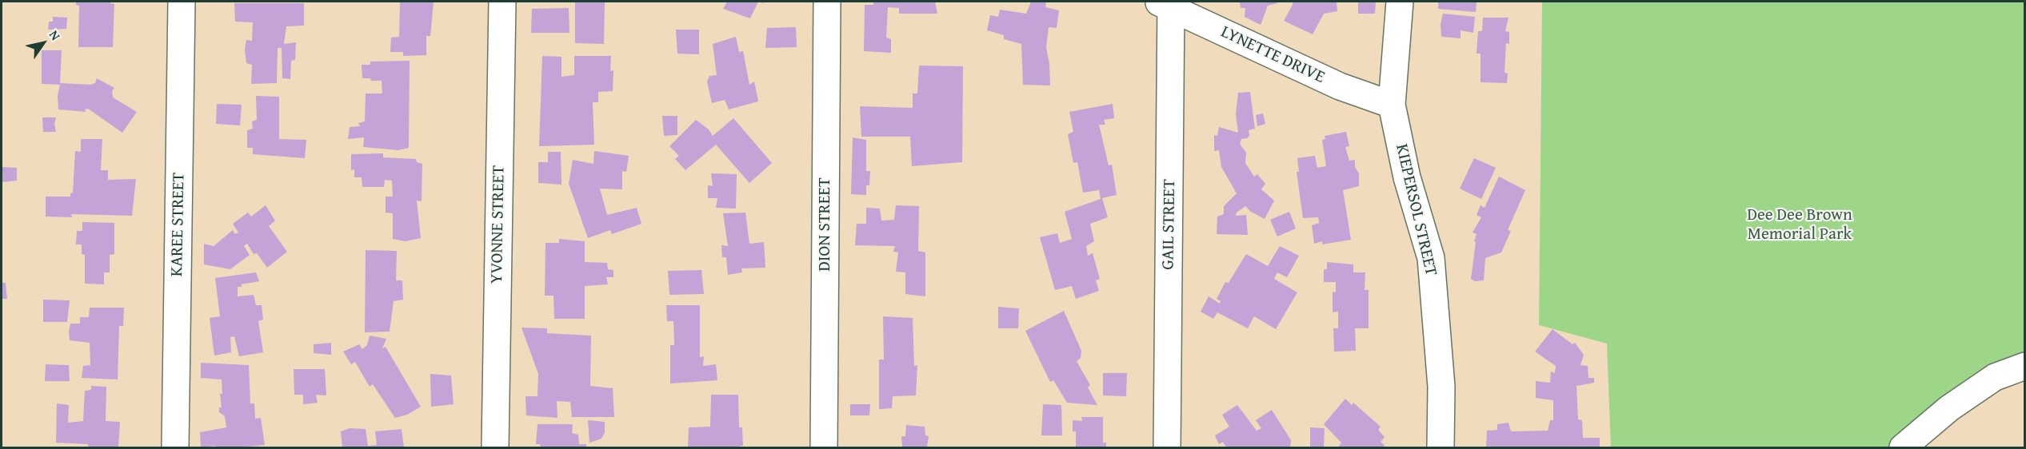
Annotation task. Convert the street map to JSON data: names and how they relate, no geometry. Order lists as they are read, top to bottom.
{
  "streets": {
    "street": [
      "LYNETTE DRIVE",
      "KIEPERSOL STREET",
      "KAREE STREET",
      "YVONNE STREET",
      "DION STREET",
      "GAIL STREET"
    ]
  },
  "crossings": [
    ["LYNETTE DRIVE", "KIEPERSOL STREET"],
    ["LYNETTE DRIVE", "GAIL STREET"]
  ],
  "parks": ["Dee Dee Brown Memorial Park"],
  "north": "top right"
}
